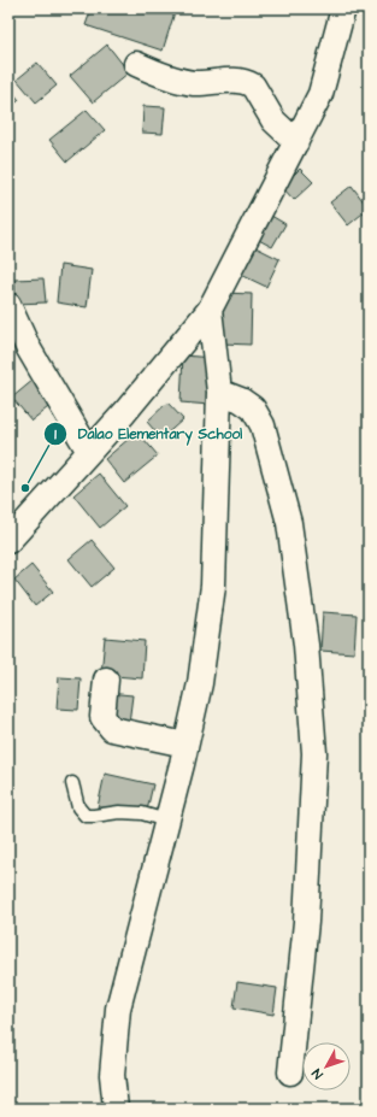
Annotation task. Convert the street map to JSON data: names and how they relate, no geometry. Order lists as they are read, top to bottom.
{
  "places": ["Dalao Elementary School"],
  "north": "bottom left"
}
